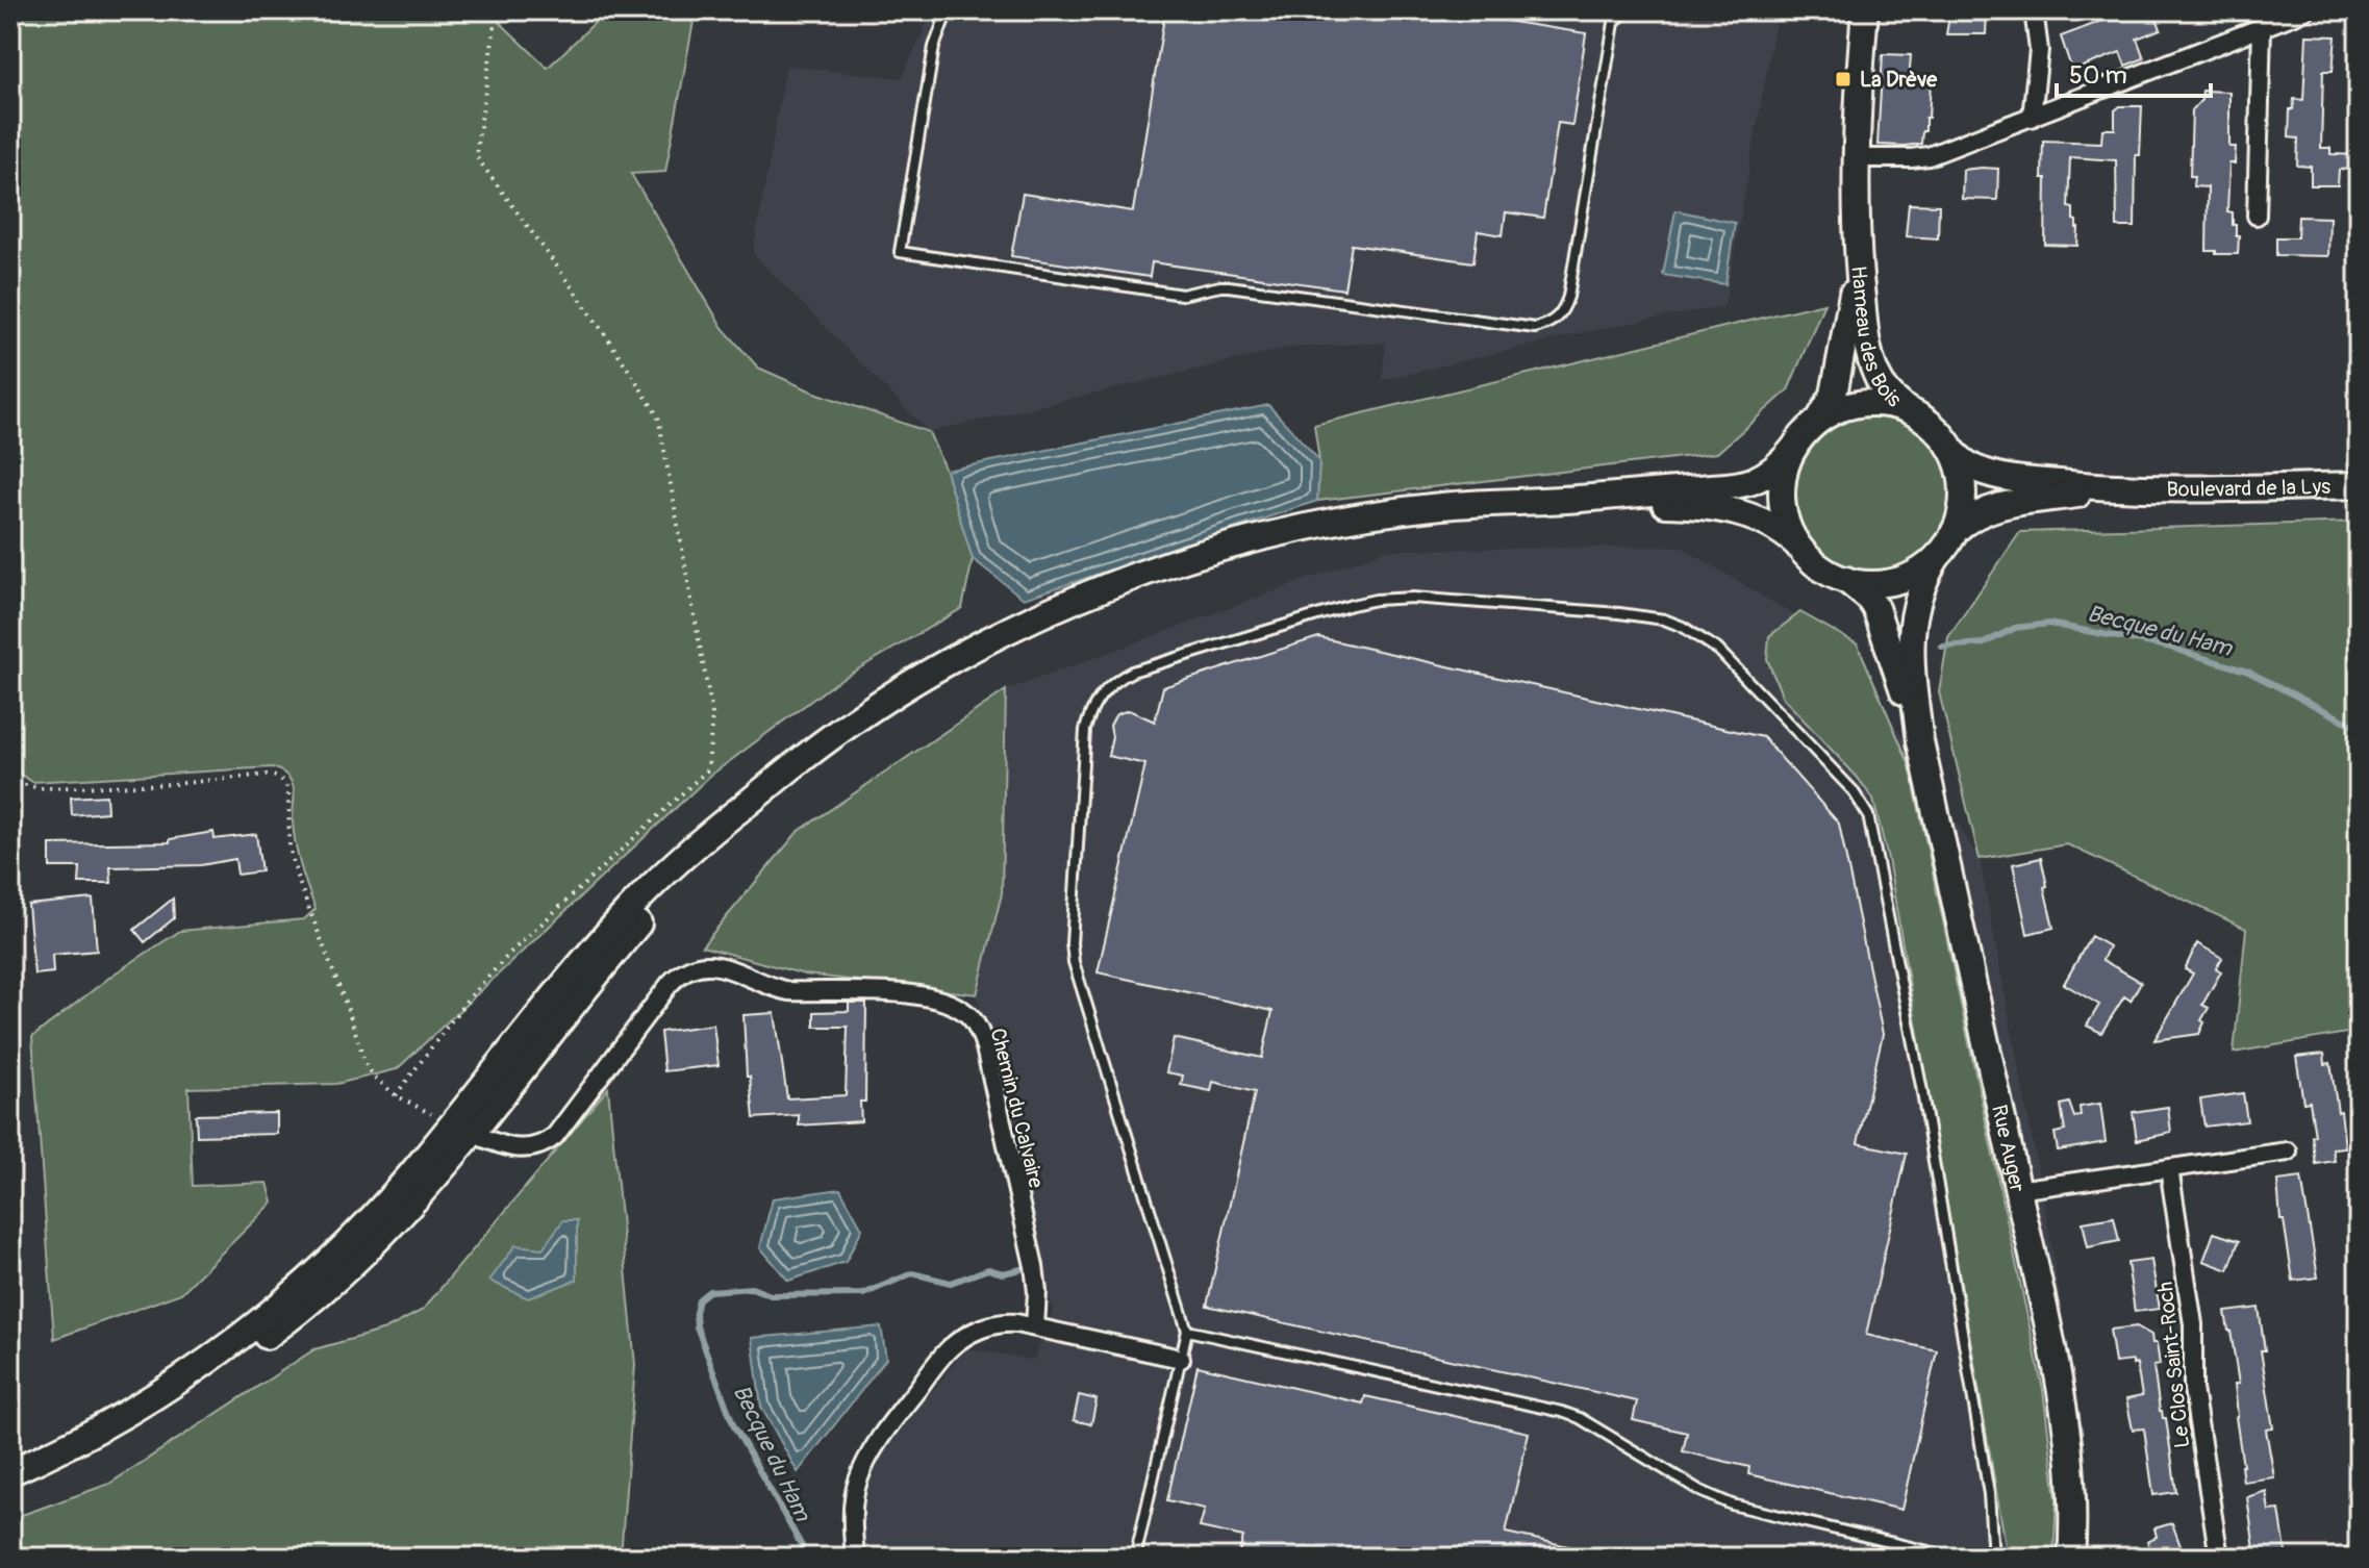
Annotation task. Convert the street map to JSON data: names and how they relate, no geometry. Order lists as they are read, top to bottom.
{
  "streets": {
    "main road": ["Hameau des Bois", "Boulevard de la Lys", "Rue Auger"],
    "street": ["Chemin du Calvaire", "Le Clos Saint-Roch"]
  },
  "crossings": [
    ["Hameau des Bois", "Boulevard de la Lys"],
    ["Hameau des Bois", "Rue Auger"],
    ["Boulevard de la Lys", "Rue Auger"]
  ],
  "water": ["Becque du Ham"],
  "places": {
    "transit": ["La Drève"]
  },
  "scale_bar": "50 m"
}
